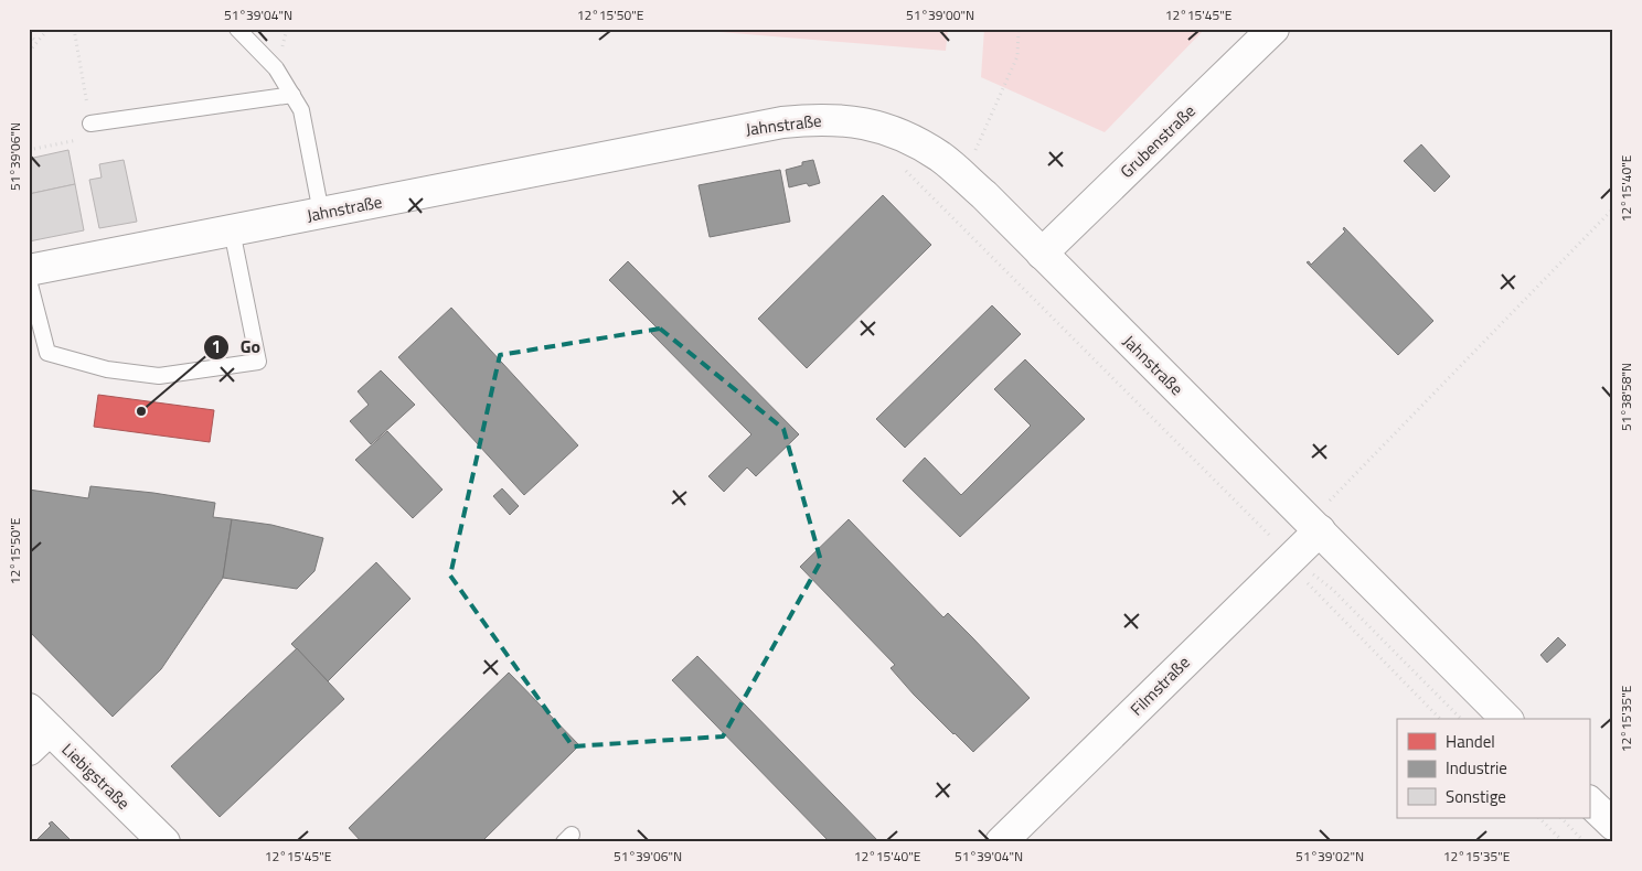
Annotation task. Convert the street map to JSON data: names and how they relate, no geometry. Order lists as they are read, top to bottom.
{
  "streets": {
    "street": [
      "Jahnstraße",
      "Grubenstraße",
      "Filmstraße",
      "Liebigstraße"
    ]
  },
  "crossings": [
    ["Jahnstraße", "Grubenstraße"],
    ["Jahnstraße", "Filmstraße"]
  ],
  "places": ["Go"],
  "legend": ["Handel", "Industrie", "Sonstige"],
  "coordinates": [
    "51°39'04\"N",
    "12°15'50\"E",
    "51°39'00\"N",
    "12°15'45\"E",
    "51°39'06\"N",
    "12°15'40\"E",
    "51°38'58\"N",
    "12°15'35\"E",
    "51°39'02\"N"
  ]
}
